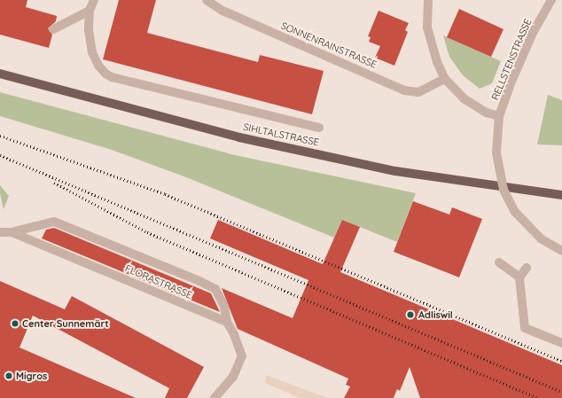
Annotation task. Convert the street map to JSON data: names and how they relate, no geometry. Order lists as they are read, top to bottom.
{
  "streets": {
    "main road": ["SIHLTALSTRASSE"],
    "street": ["SONNENRAINSTRASSE", "RELLSTENSTRASSE", "FLORASTRASSE"]
  },
  "places": ["Adliswil", "Center Sunnemärt", "Migros"]
}
